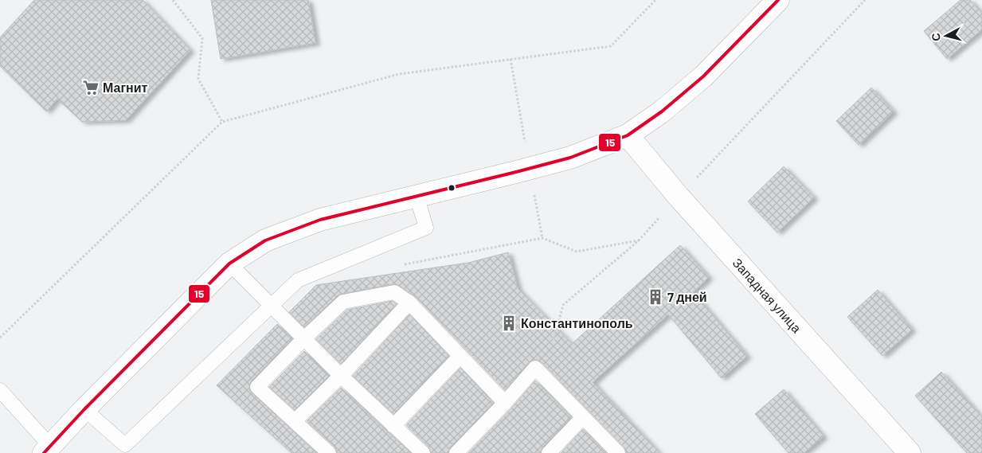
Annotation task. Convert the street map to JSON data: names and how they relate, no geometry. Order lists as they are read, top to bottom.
{
  "streets": {
    "main road": ["Западная улица"]
  },
  "places": {
    "supermarket": ["Магнит"],
    "building": ["7 дней", "Константинополь"]
  },
  "lines": ["transit line 15"],
  "north": "left"
}
